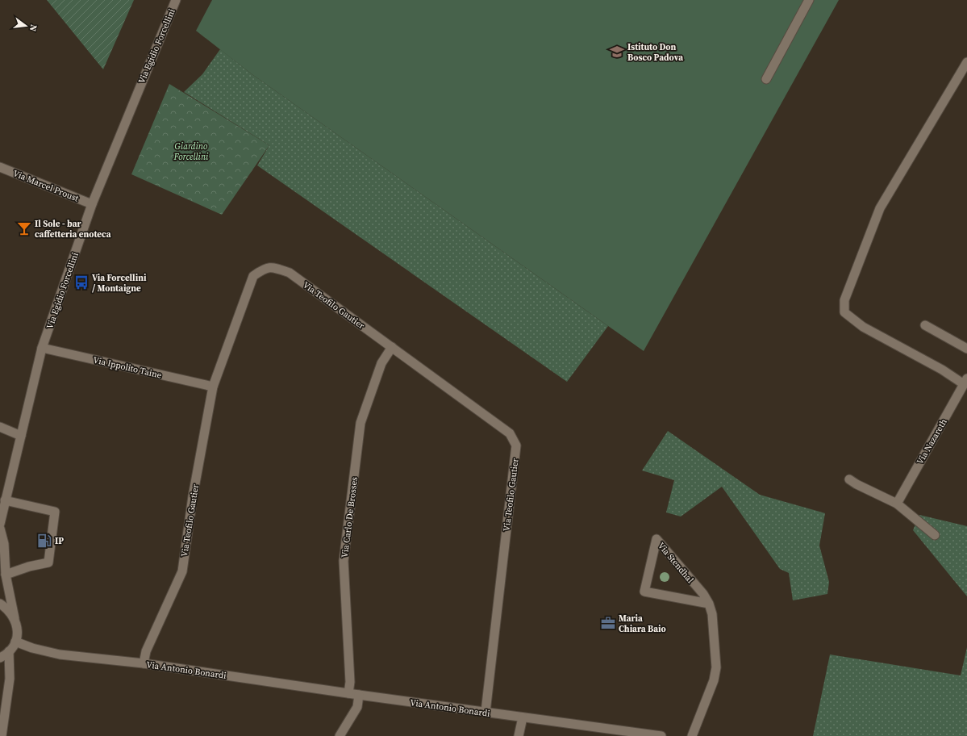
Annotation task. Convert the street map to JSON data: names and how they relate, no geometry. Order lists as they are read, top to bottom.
{
  "streets": {
    "street": [
      "Via Egidio Forcellini",
      "Via Marcel Proust",
      "Via Teofilo Gautier",
      "Via Ippolito Taine",
      "Via Nazareth",
      "Via Carlo De Brosses",
      "Via Stendhal",
      "Via Antonio Bonardi"
    ]
  },
  "crossings": [
    ["Via Egidio Forcellini", "Via Marcel Proust"],
    ["Via Egidio Forcellini", "Via Ippolito Taine"],
    ["Via Teofilo Gautier", "Via Ippolito Taine"],
    ["Via Teofilo Gautier", "Via Carlo De Brosses"],
    ["Via Teofilo Gautier", "Via Antonio Bonardi"],
    ["Via Carlo De Brosses", "Via Antonio Bonardi"]
  ],
  "parks": ["Giardino Forcellini"],
  "places": {
    "school or university": ["Istituto Don Bosco Padova"],
    "bar": ["Il Sole - bar caffetteria enoteca"],
    "bus stop": ["Via Forcellini / Montaigne"],
    "fuel station": ["IP"],
    "office": ["Maria Chiara Baio"]
  },
  "north": "right"
}
